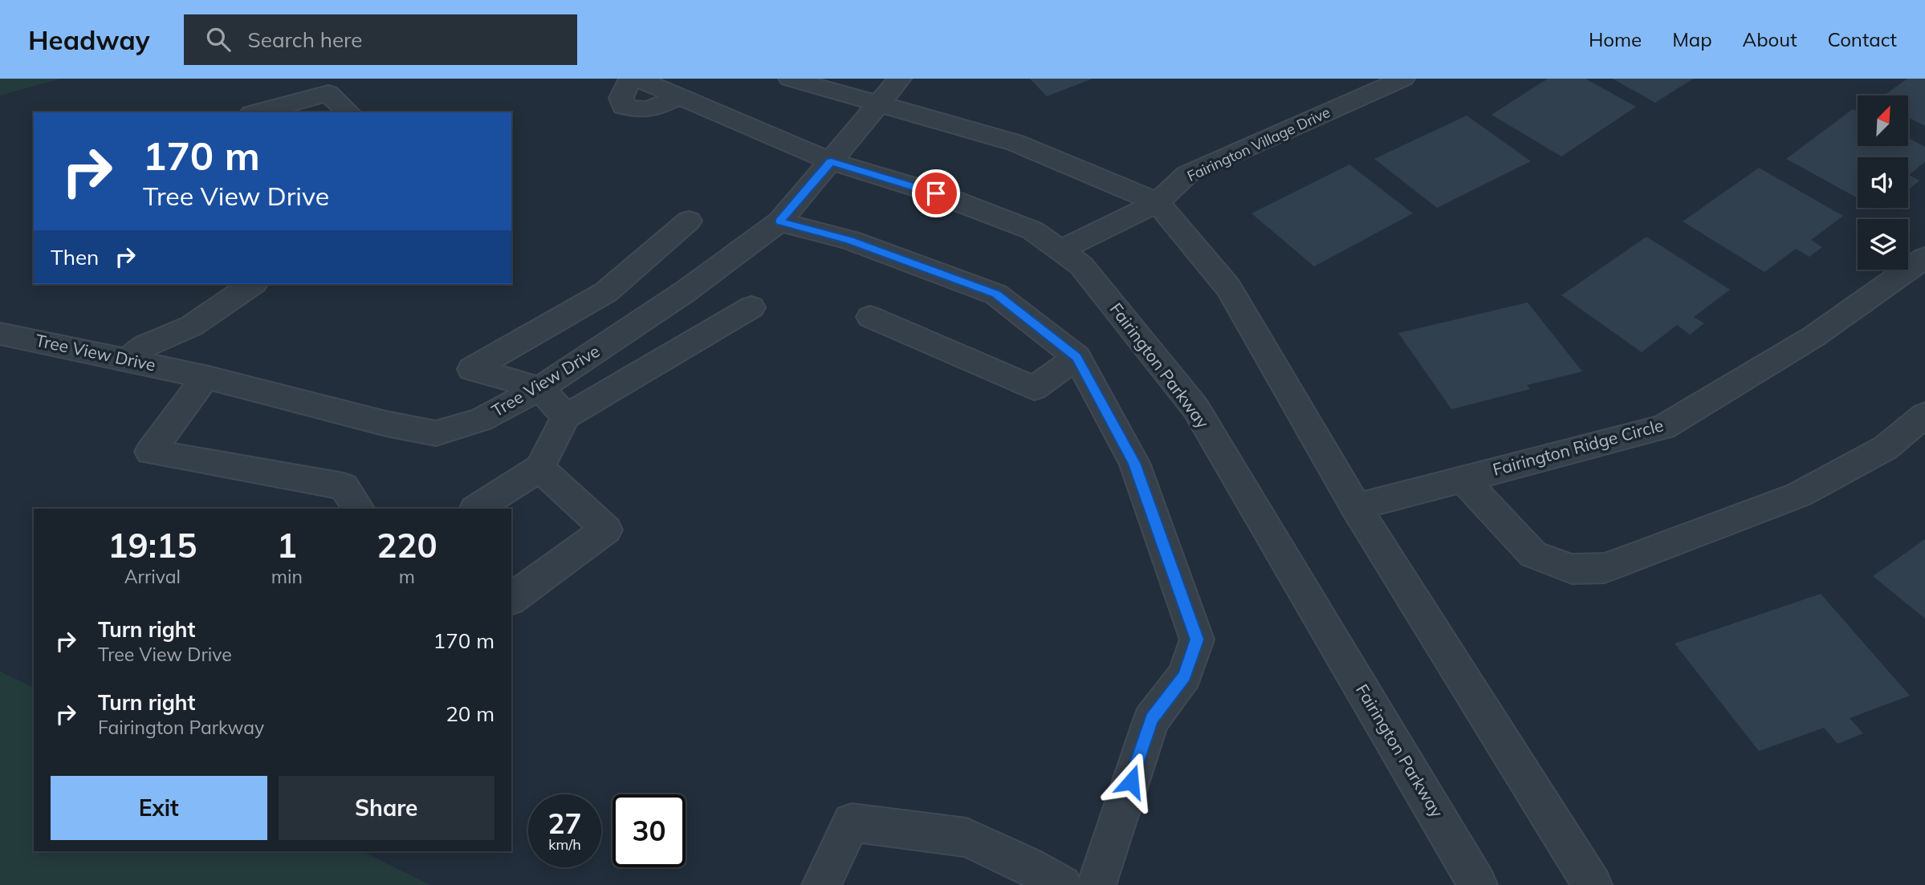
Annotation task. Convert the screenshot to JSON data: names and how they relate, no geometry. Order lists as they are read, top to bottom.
{
  "streets": {
    "street": [
      "Fairington Village Drive",
      "Tree View Drive",
      "Fairington Parkway",
      "Fairington Ridge Circle"
    ]
  },
  "crossings": [
    ["Fairington Village Drive", "Fairington Parkway"],
    ["Tree View Drive", "Fairington Parkway"]
  ],
  "north": "top right",
  "page": {
    "header": "Headway",
    "search": "Search here",
    "nav": [
      "Home",
      "Map",
      "About",
      "Contact"
    ],
    "turn": ["170 m", "Tree View Drive"],
    "then": "Then",
    "eta": [
      "19:15",
      "Arrival",
      "1",
      "min",
      "220",
      "m"
    ],
    "list": [
      {
        "name": "Turn right",
        "note": "Tree View Drive",
        "value": "170 m"
      },
      {
        "name": "Turn right",
        "note": "Fairington Parkway",
        "value": "20 m"
      }
    ],
    "buttons": ["Exit", "Share"],
    "speed": "27 km/h",
    "limit": "30"
  }
}
